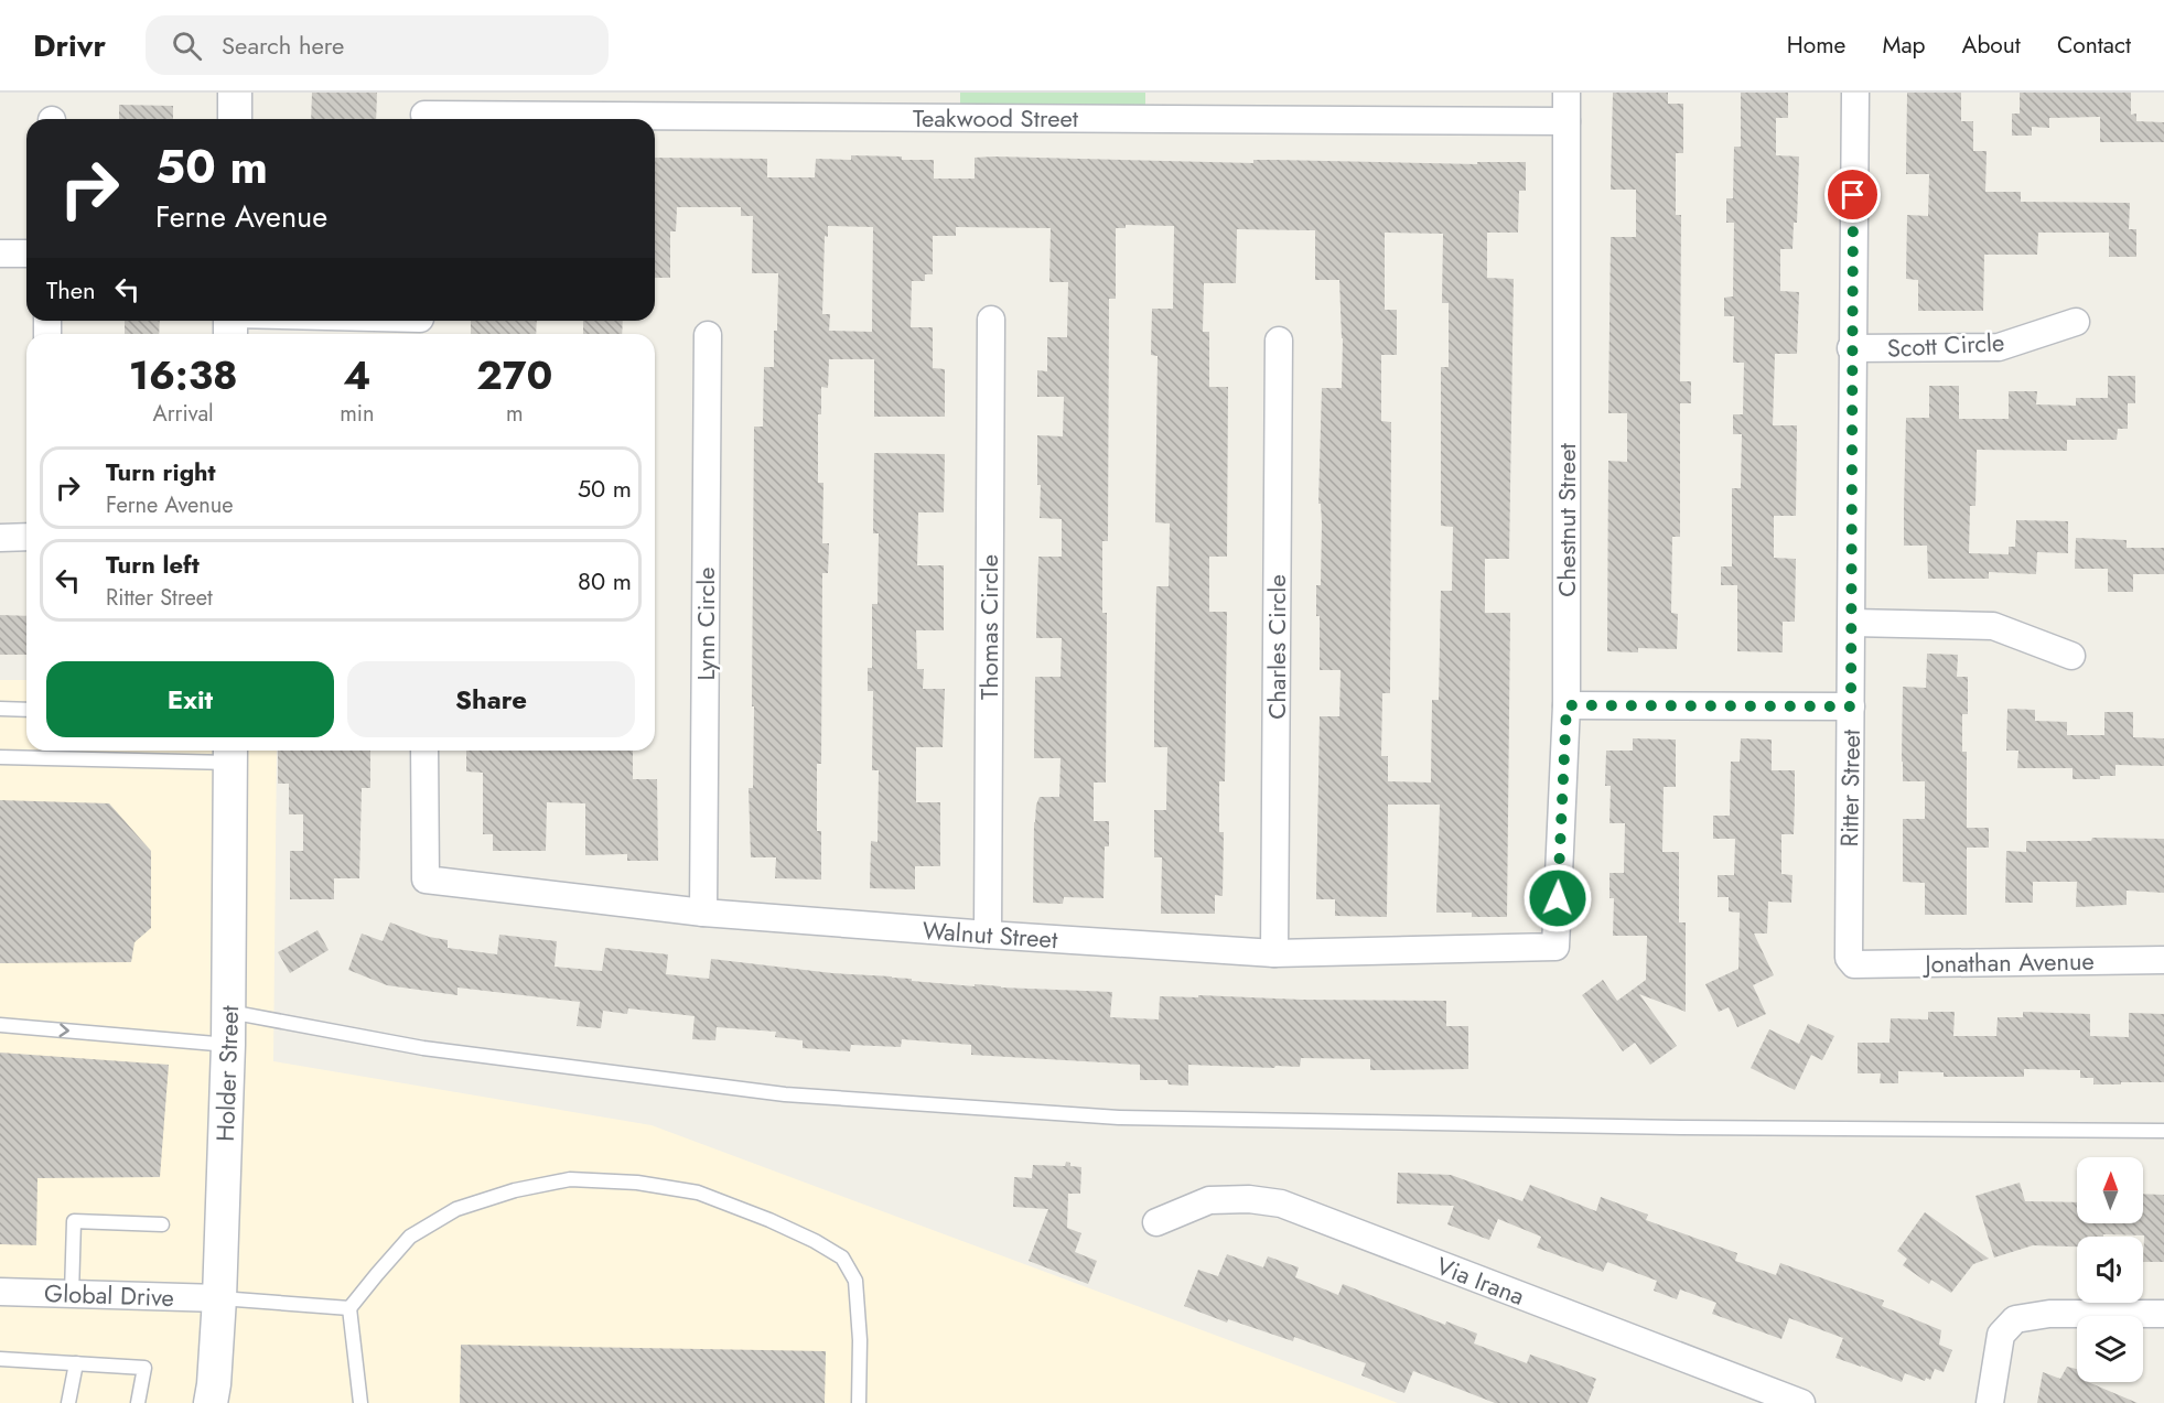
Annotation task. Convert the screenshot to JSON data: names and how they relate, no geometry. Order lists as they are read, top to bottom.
{
  "streets": {
    "street": [
      "Teakwood Street",
      "Scott Circle",
      "Chestnut Street",
      "Lynn Circle",
      "Thomas Circle",
      "Charles Circle",
      "Ritter Street",
      "Walnut Street",
      "Jonathan Avenue",
      "Holder Street",
      "Via Irana",
      "Global Drive"
    ]
  },
  "crossings": [
    ["Teakwood Street", "Chestnut Street"],
    ["Scott Circle", "Ritter Street"],
    ["Chestnut Street", "Walnut Street"],
    ["Lynn Circle", "Walnut Street"],
    ["Thomas Circle", "Walnut Street"],
    ["Charles Circle", "Walnut Street"],
    ["Ritter Street", "Jonathan Avenue"],
    ["Holder Street", "Global Drive"]
  ],
  "north": "top",
  "page": {
    "header": "Drivr",
    "search": "Search here",
    "nav": [
      "Home",
      "Map",
      "About",
      "Contact"
    ],
    "turn": ["50 m", "Ferne Avenue"],
    "then": "Then",
    "eta": [
      "16:38",
      "Arrival",
      "4",
      "min",
      "270",
      "m"
    ],
    "list": [
      {
        "name": "Turn right",
        "note": "Ferne Avenue",
        "value": "50 m"
      },
      {
        "name": "Turn left",
        "note": "Ritter Street",
        "value": "80 m"
      }
    ],
    "buttons": ["Exit", "Share"]
  }
}
